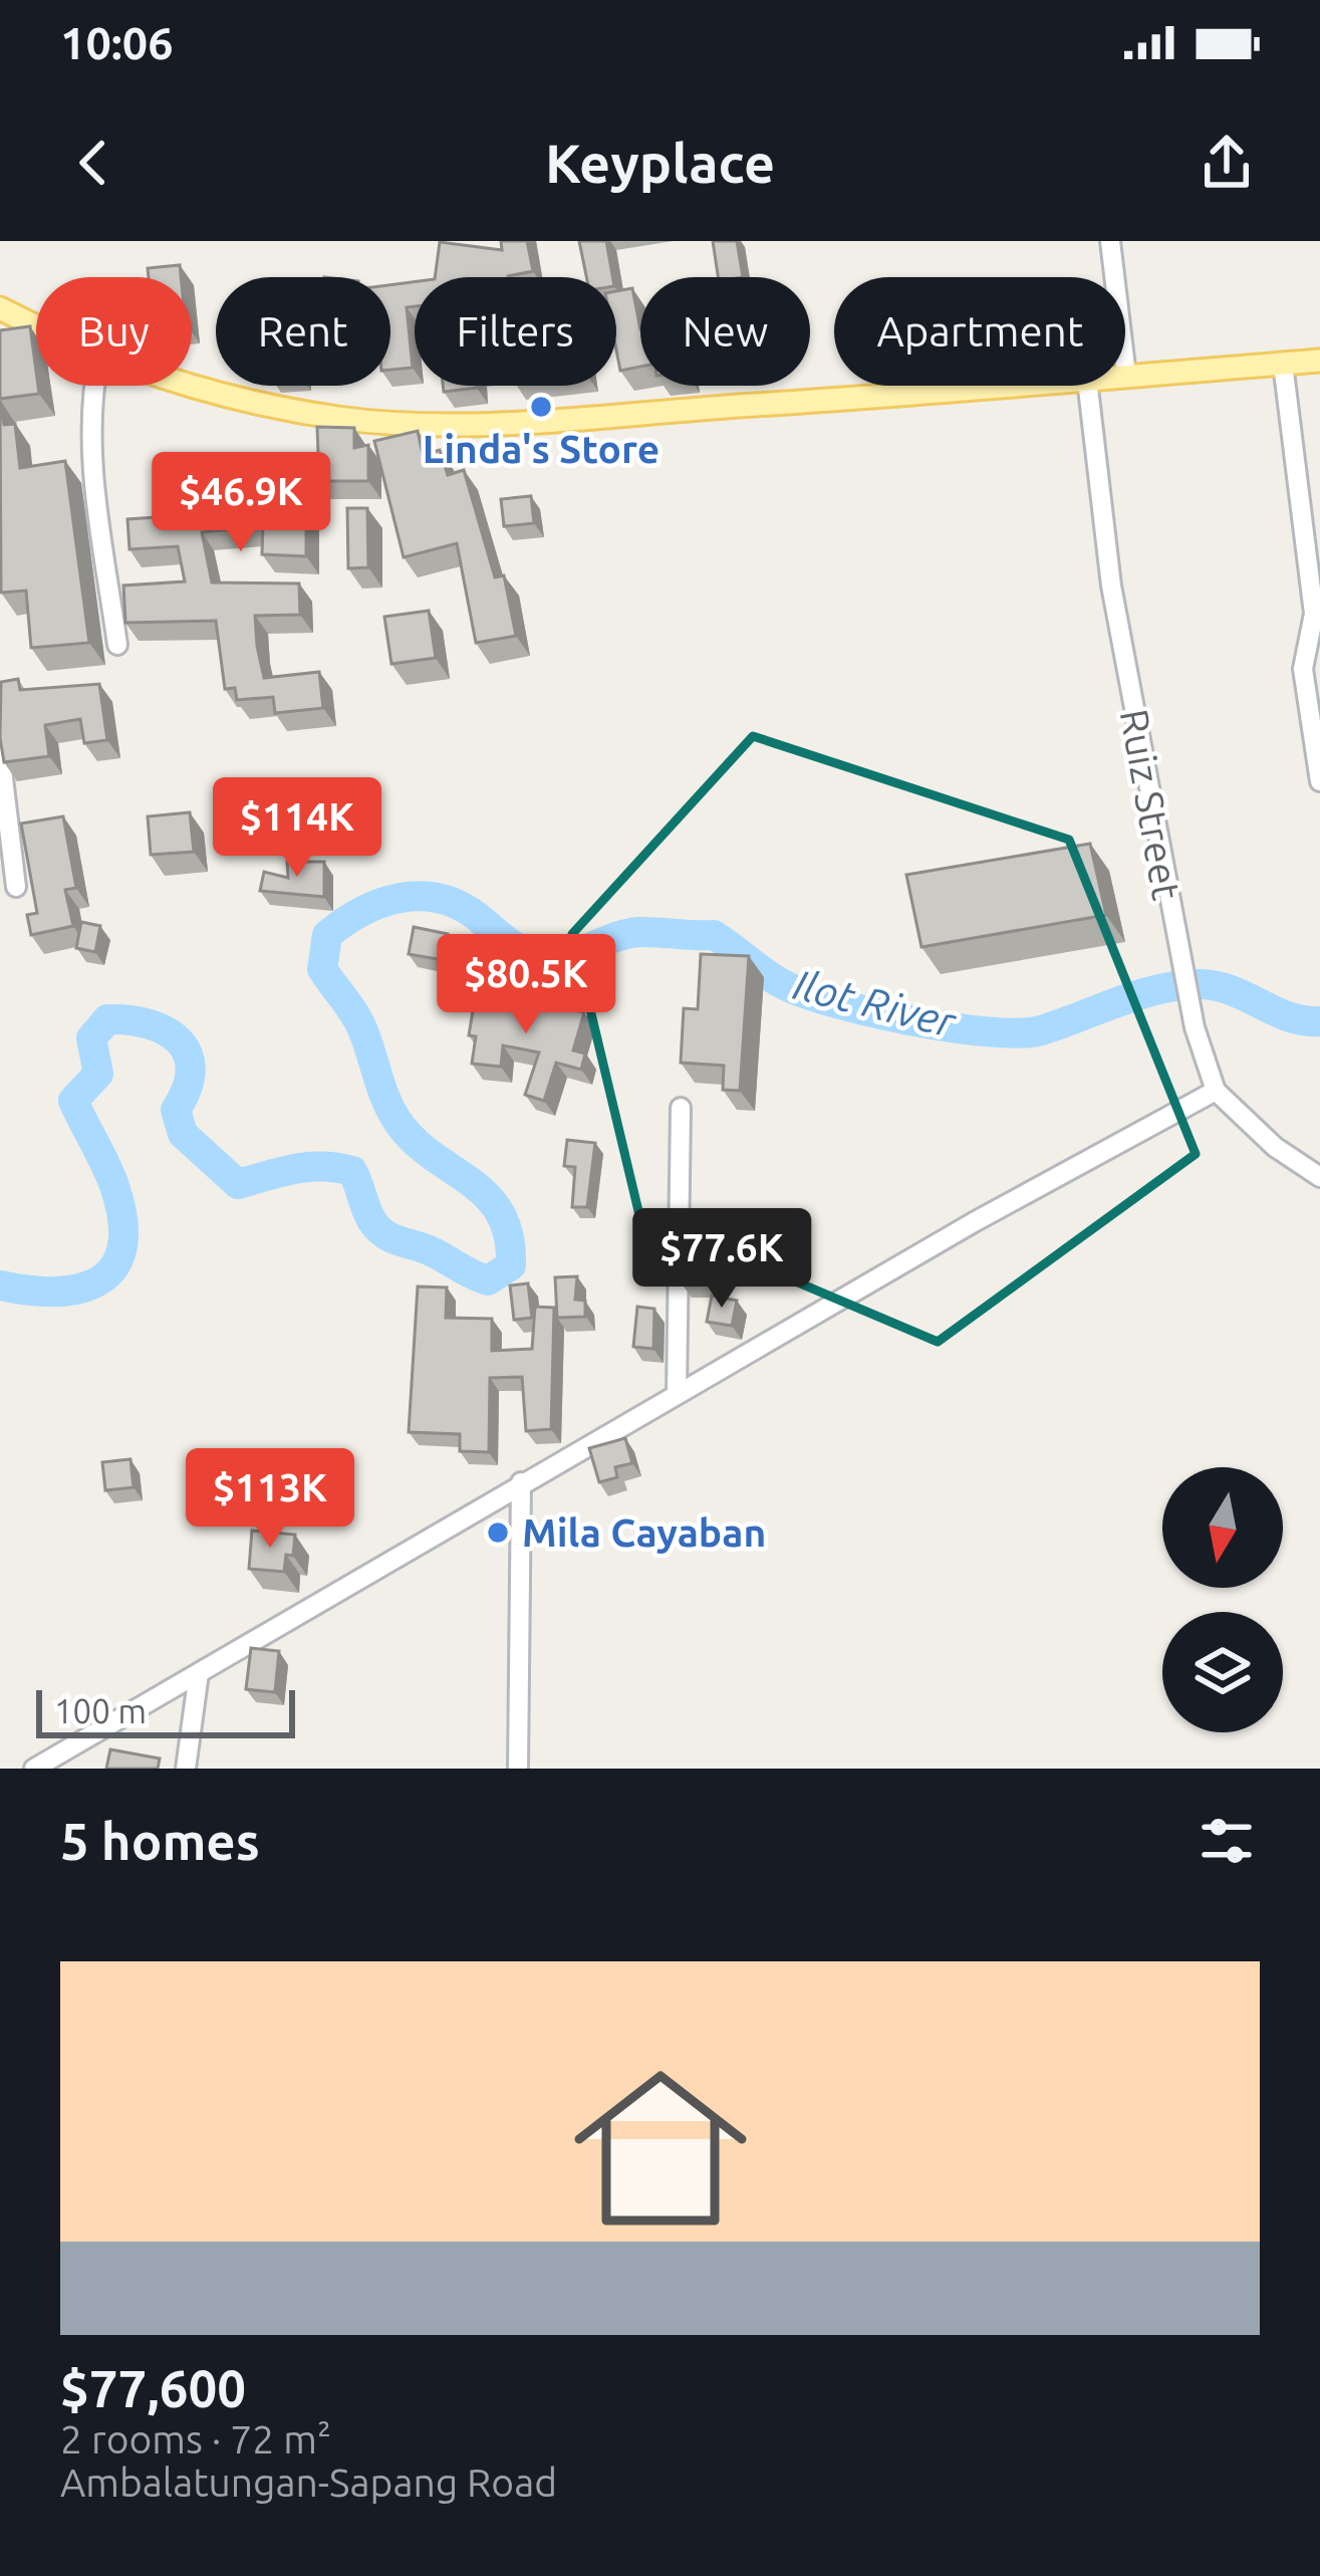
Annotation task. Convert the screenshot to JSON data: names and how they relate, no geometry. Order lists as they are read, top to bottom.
{
  "streets": {
    "street": ["Ruiz Street"]
  },
  "water": ["Ilot River"],
  "places": ["Linda's Store", "Mila Cayaban"],
  "scale_bar": "100 m",
  "north": "bottom",
  "page": {
    "status": "10:06",
    "header": "Keyplace",
    "chip": [
      "Buy",
      "Rent",
      "Filters",
      "New",
      "Apartment"
    ],
    "price": [
      "$46.9K",
      "$114K",
      "$80.5K",
      "$77.6K",
      "$113K"
    ],
    "scale": "100 m",
    "heading": "5 homes",
    "list": [
      {
        "name": "$77,600",
        "note": "2 rooms · 72 m² · Ambalatungan-Sapang Road"
      }
    ]
  }
}
